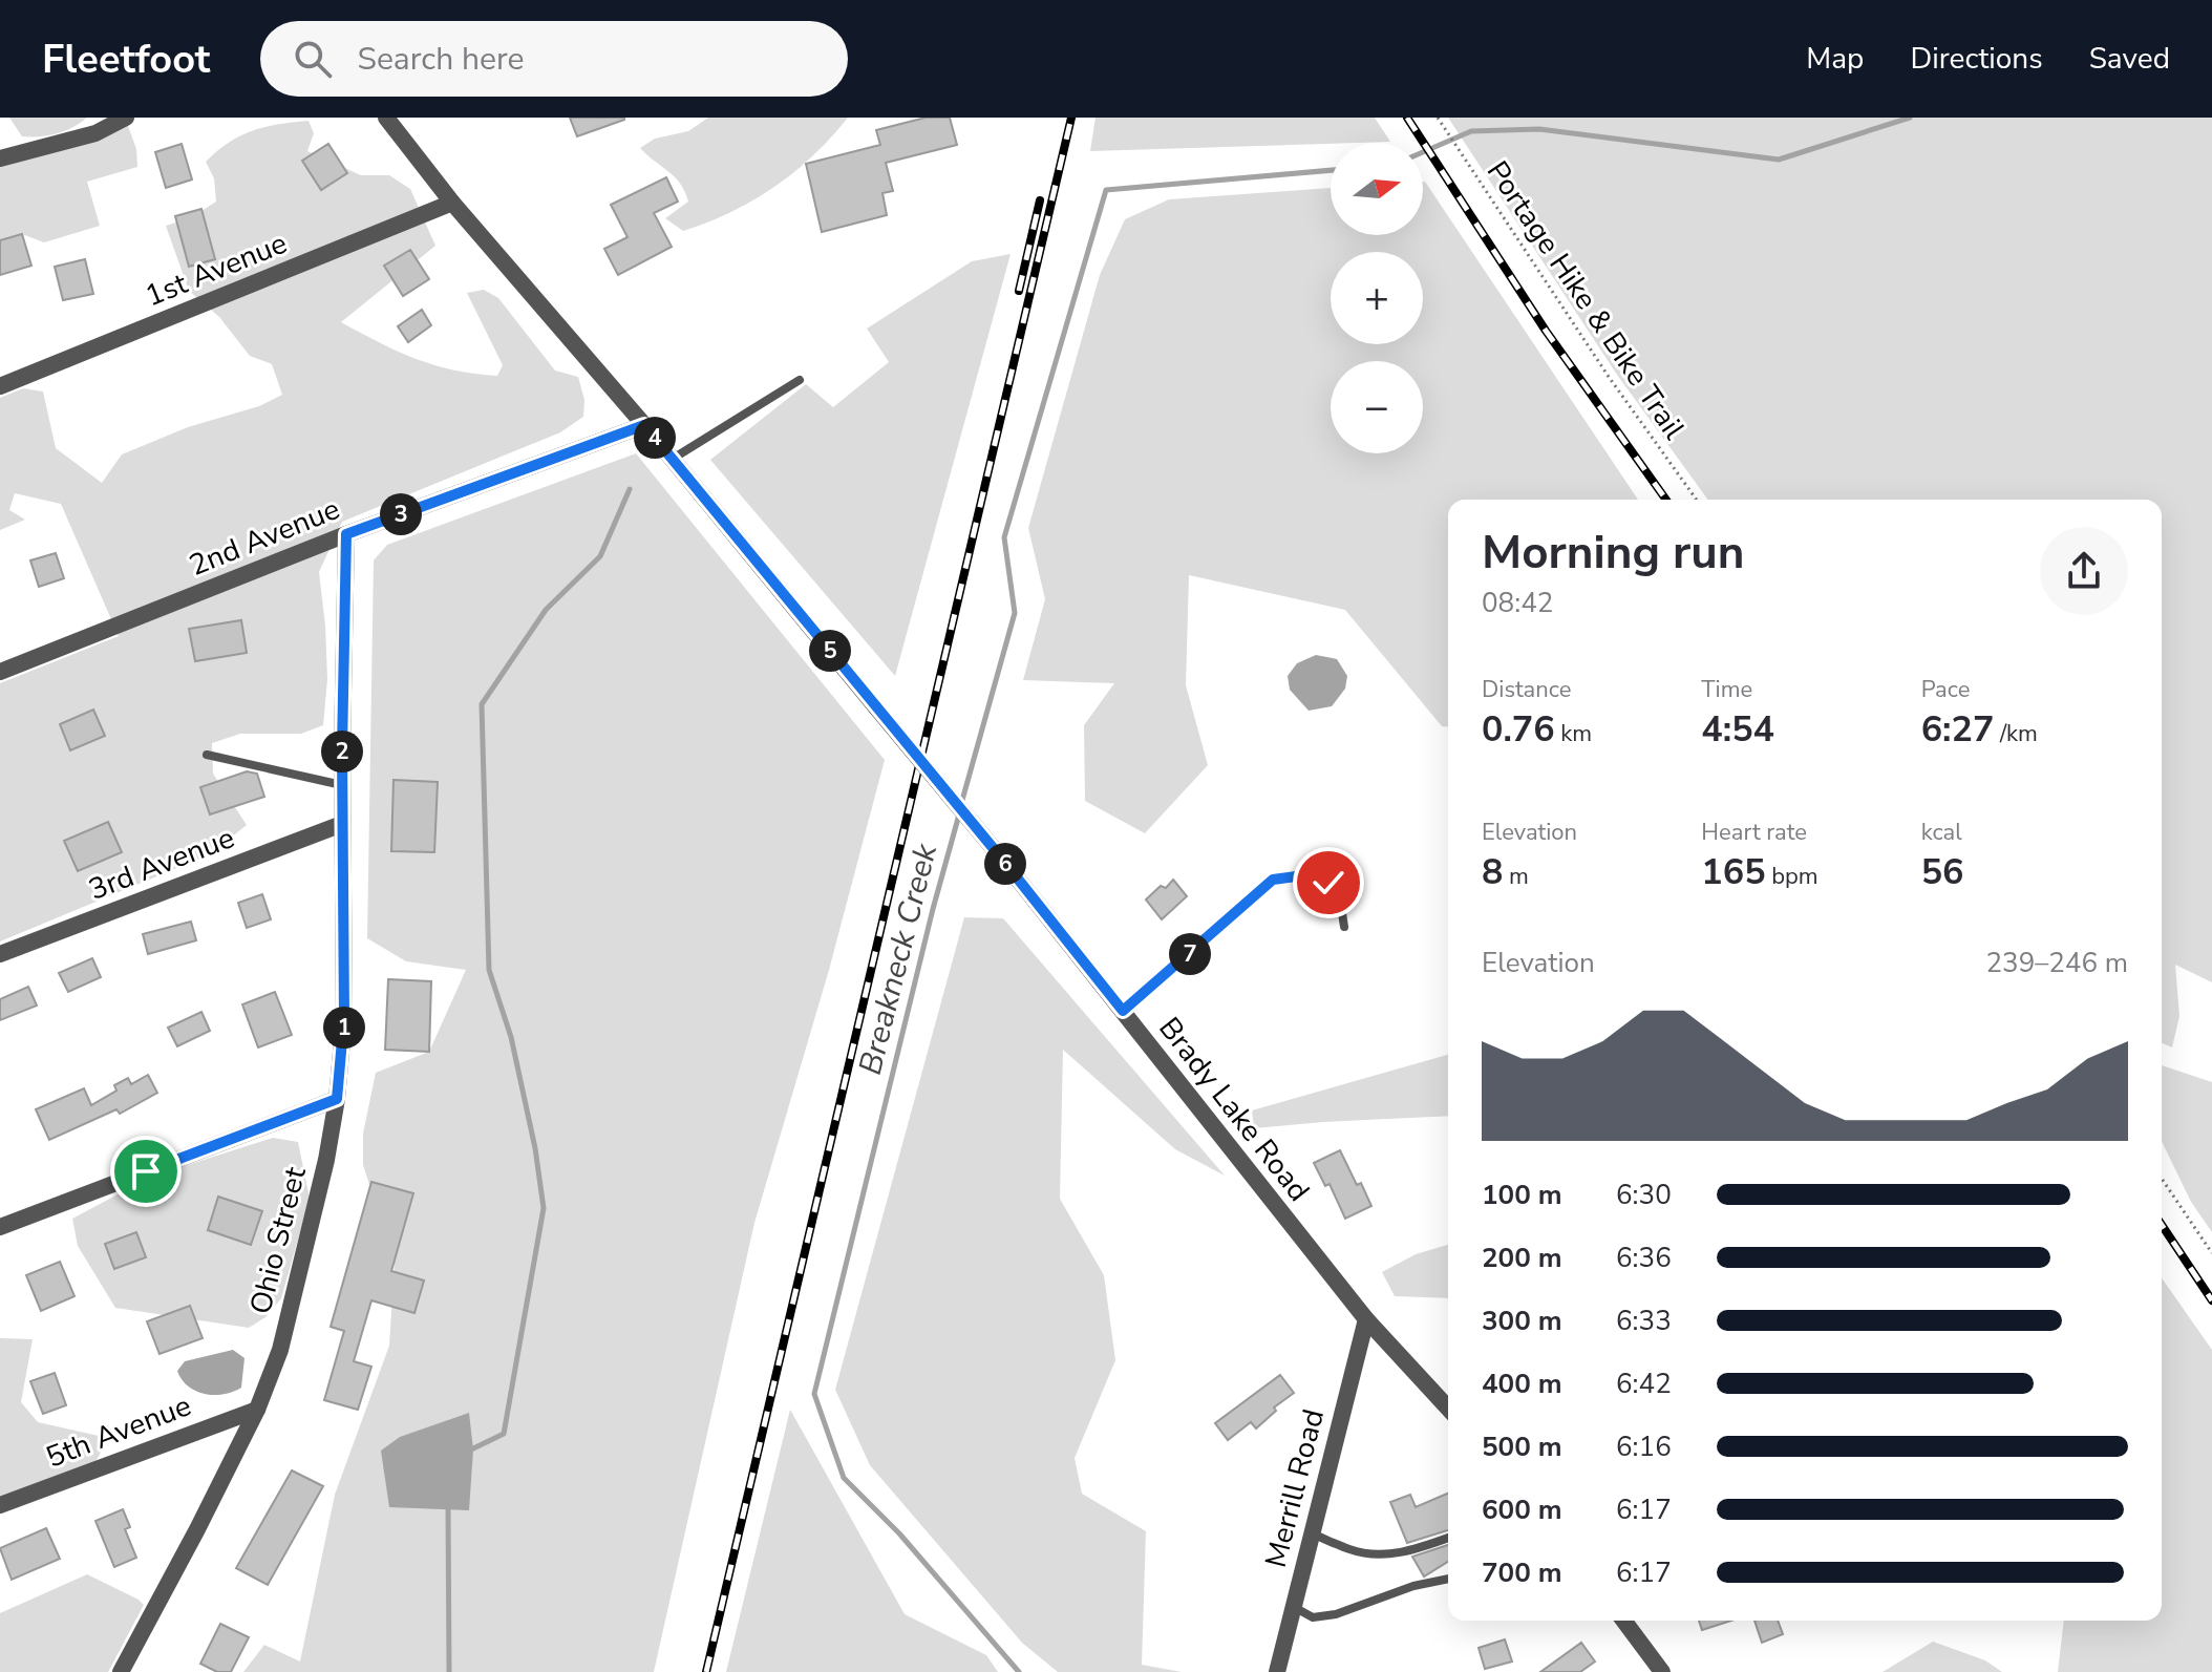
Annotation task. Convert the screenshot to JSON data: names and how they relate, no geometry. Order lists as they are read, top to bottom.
{
  "streets": {
    "street": [
      "1st Avenue",
      "2nd Avenue",
      "3rd Avenue",
      "Brady Lake Road",
      "Ohio Street",
      "5th Avenue",
      "Merrill Road"
    ],
    "path": ["Portage Hike & Bike Trail"]
  },
  "crossings": [
    ["1st Avenue", "Brady Lake Road"],
    ["2nd Avenue", "Brady Lake Road"],
    ["2nd Avenue", "Ohio Street"],
    ["3rd Avenue", "Ohio Street"],
    ["Brady Lake Road", "Merrill Road"],
    ["Ohio Street", "5th Avenue"]
  ],
  "water": ["Breakneck Creek"],
  "north": "right",
  "page": {
    "header": "Fleetfoot",
    "search": "Search here",
    "nav": ["Map", "Directions", "Saved"],
    "map_buttons": ["+", "−"],
    "pins": [
      "4",
      "3",
      "5",
      "2",
      "6",
      "7",
      "1"
    ],
    "heading": ["Morning run", "08:42"],
    "stats": [
      ["Distance", "0.76 km"],
      ["Time", "4:54"],
      ["Pace", "6:27 /km"],
      ["Elevation", "8 m"],
      ["Heart rate", "165 bpm"],
      ["kcal", "56"]
    ],
    "chart": ["Elevation", "239–246 m"],
    "list": [
      {
        "name": "100 m",
        "note": "6:30"
      },
      {
        "name": "200 m",
        "note": "6:36"
      },
      {
        "name": "300 m",
        "note": "6:33"
      },
      {
        "name": "400 m",
        "note": "6:42"
      },
      {
        "name": "500 m",
        "note": "6:16"
      },
      {
        "name": "600 m",
        "note": "6:17"
      },
      {
        "name": "700 m",
        "note": "6:17"
      }
    ]
  }
}
